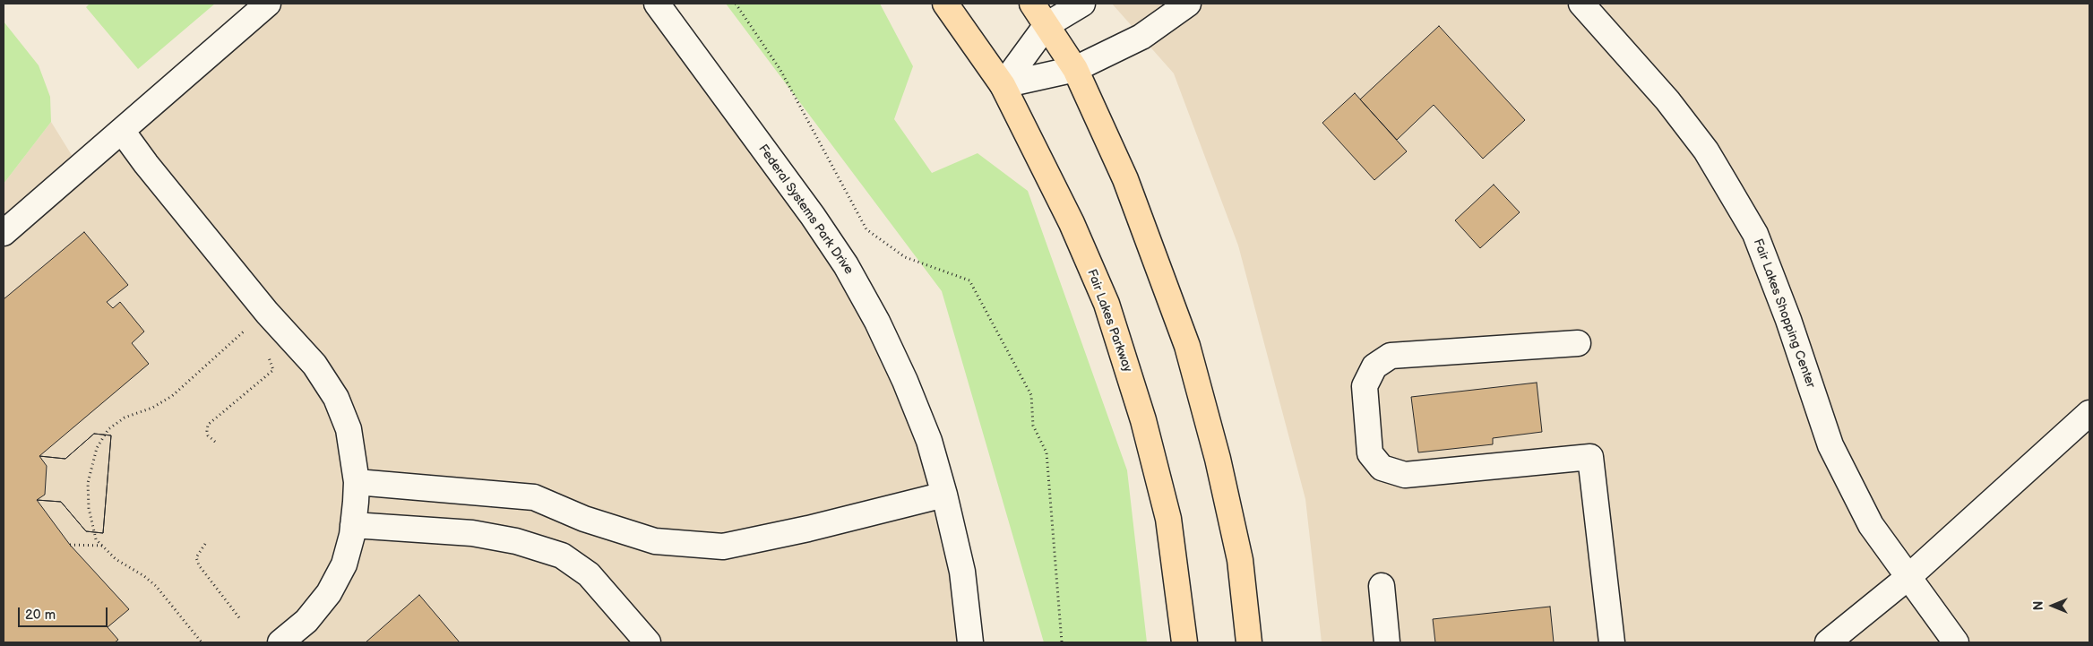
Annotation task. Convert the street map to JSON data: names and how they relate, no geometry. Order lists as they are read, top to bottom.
{
  "streets": {
    "main road": ["Fair Lakes Parkway"],
    "street": ["Federal Systems Park Drive", "Fair Lakes Shopping Center"]
  },
  "scale_bar": "20 m",
  "north": "left"
}
